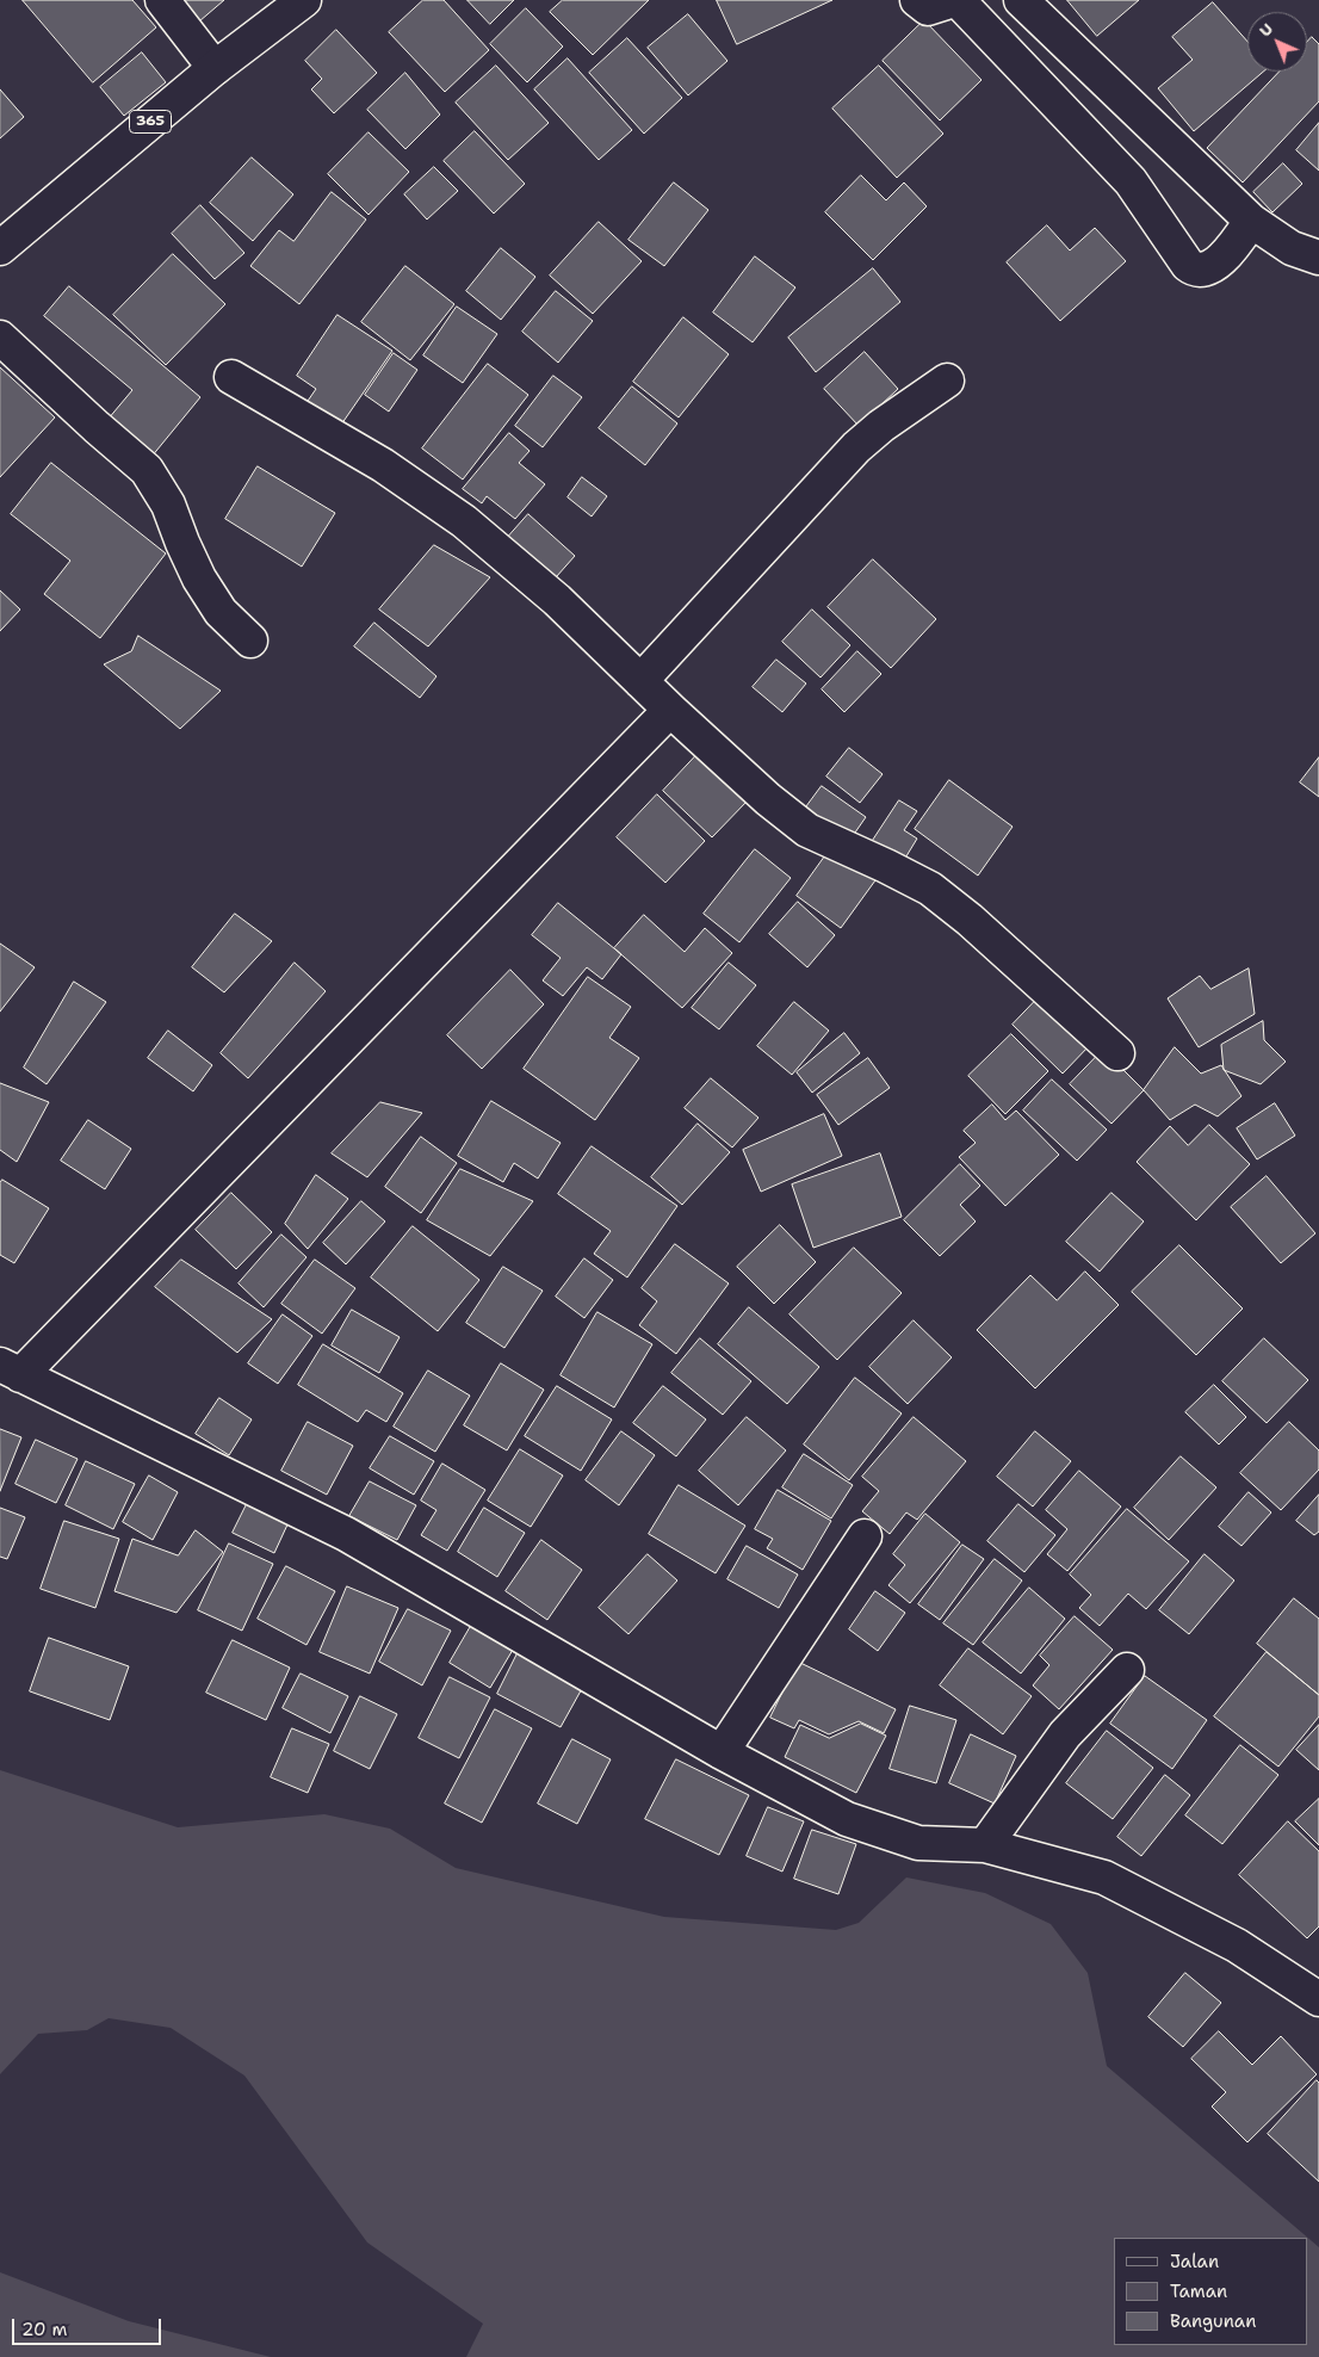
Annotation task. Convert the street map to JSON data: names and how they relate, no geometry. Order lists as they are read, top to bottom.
{
  "streets": {
    "street": ["365"]
  },
  "legend": ["Jalan", "Taman", "Bangunan"],
  "scale_bar": "20 m",
  "north": "top left"
}
